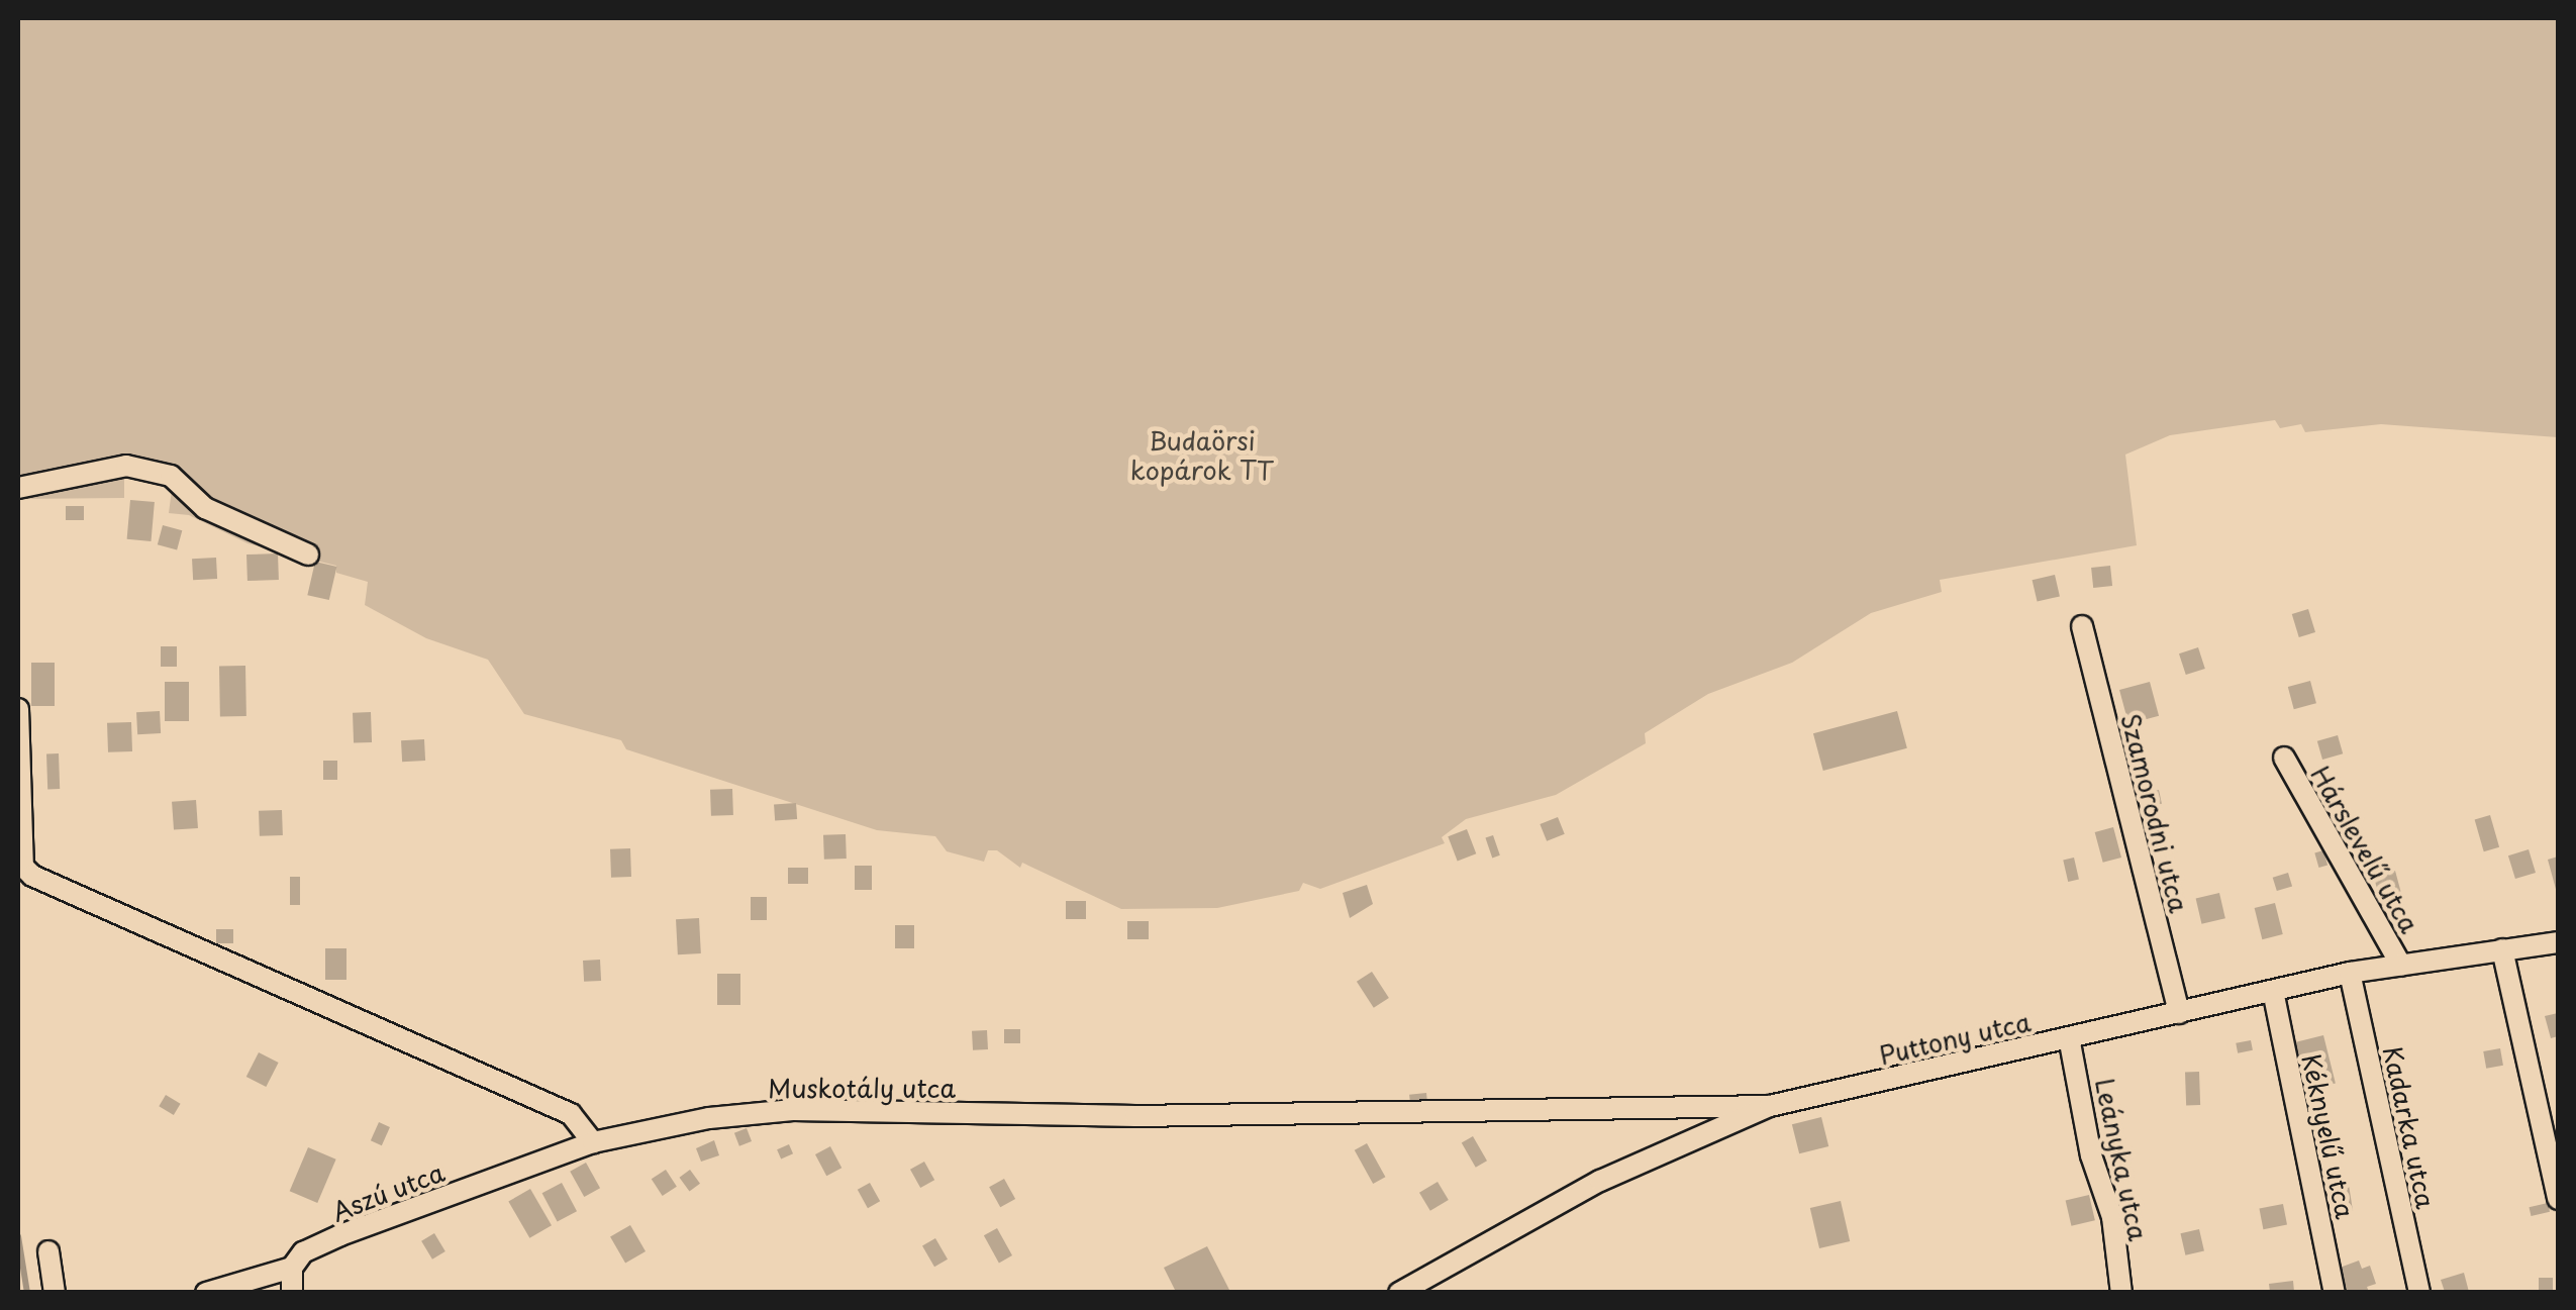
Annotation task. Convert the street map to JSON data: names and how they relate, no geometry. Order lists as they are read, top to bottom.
{
  "streets": {
    "street": [
      "Szamorodni utca",
      "Hárslevelű utca",
      "Puttony utca",
      "Muskotály utca",
      "Kadarka utca",
      "Kéknyelű utca",
      "Leányka utca",
      "Aszú utca"
    ]
  },
  "crossings": [
    ["Szamorodni utca", "Puttony utca"],
    ["Hárslevelű utca", "Puttony utca"],
    ["Puttony utca", "Muskotály utca"],
    ["Puttony utca", "Kadarka utca"],
    ["Puttony utca", "Kéknyelű utca"],
    ["Puttony utca", "Leányka utca"],
    ["Muskotály utca", "Aszú utca"]
  ],
  "parks": ["Budaörsi kopárok TT"]
}
